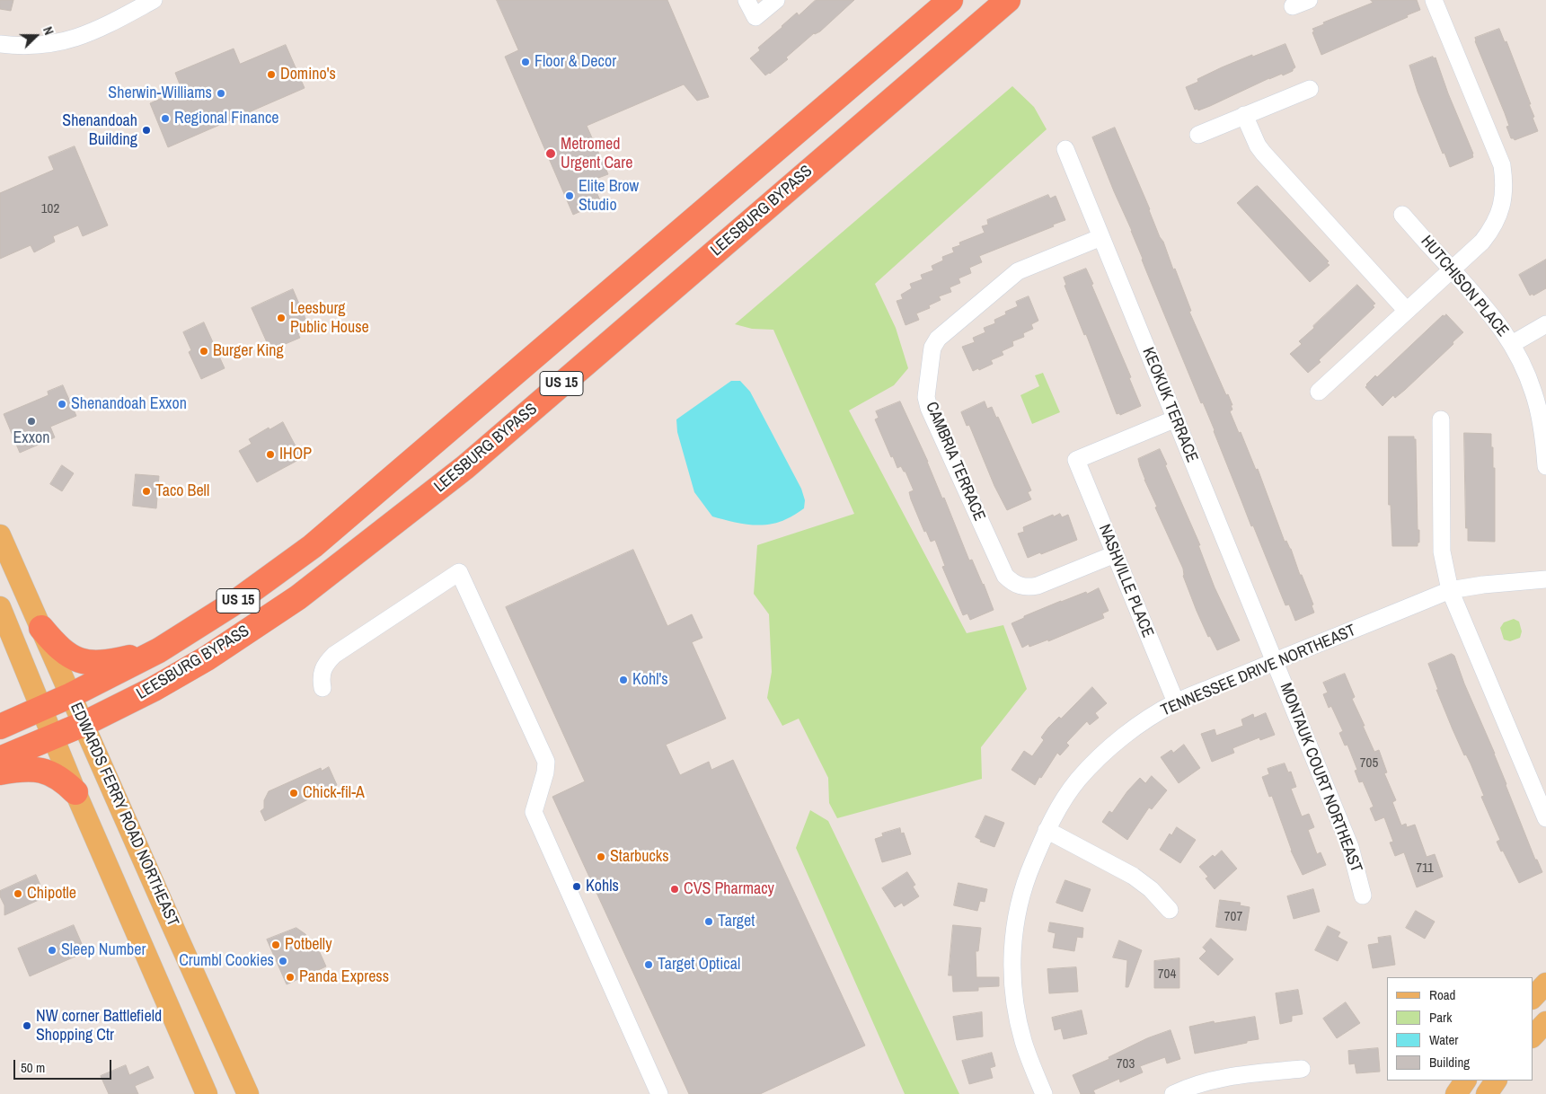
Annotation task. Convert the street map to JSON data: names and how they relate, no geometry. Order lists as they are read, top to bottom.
{
  "streets": {
    "highway": ["LEESBURG BYPASS", "US 15"],
    "main road": ["EDWARDS FERRY ROAD NORTHEAST"],
    "street": [
      "HUTCHISON PLACE",
      "KEOKUK TERRACE",
      "CAMBRIA TERRACE",
      "NASHVILLE PLACE",
      "TENNESSEE DRIVE NORTHEAST",
      "MONTAUK COURT NORTHEAST"
    ]
  },
  "crossings": [
    ["LEESBURG BYPASS", "EDWARDS FERRY ROAD NORTHEAST"],
    ["KEOKUK TERRACE", "CAMBRIA TERRACE"],
    ["KEOKUK TERRACE", "NASHVILLE PLACE"],
    ["KEOKUK TERRACE", "TENNESSEE DRIVE NORTHEAST"],
    ["KEOKUK TERRACE", "MONTAUK COURT NORTHEAST"],
    ["CAMBRIA TERRACE", "NASHVILLE PLACE"],
    ["NASHVILLE PLACE", "TENNESSEE DRIVE NORTHEAST"],
    ["TENNESSEE DRIVE NORTHEAST", "MONTAUK COURT NORTHEAST"]
  ],
  "places": [
    "Floor & Decor",
    "Domino's",
    "Sherwin-Williams",
    "Regional Finance",
    "Shenandoah Building",
    "Metromed Urgent Care",
    "Elite Brow Studio",
    "Leesburg Public House",
    "Burger King",
    "Shenandoah Exxon",
    "Exxon",
    "IHOP",
    "Taco Bell",
    "Kohl's",
    "Chick-fil-A",
    "Starbucks",
    "Kohls",
    "CVS Pharmacy",
    "Chipotle",
    "Target",
    "Potbelly",
    "Sleep Number",
    "Crumbl Cookies",
    "Target Optical",
    "Panda Express",
    "NW corner Battlefield Shopping Ctr"
  ],
  "house_numbers": [
    "102",
    "705",
    "711",
    "707",
    "704",
    "703"
  ],
  "legend": [
    "Road",
    "Park",
    "Water",
    "Building"
  ],
  "scale_bar": "50 m",
  "north": "right"
}
